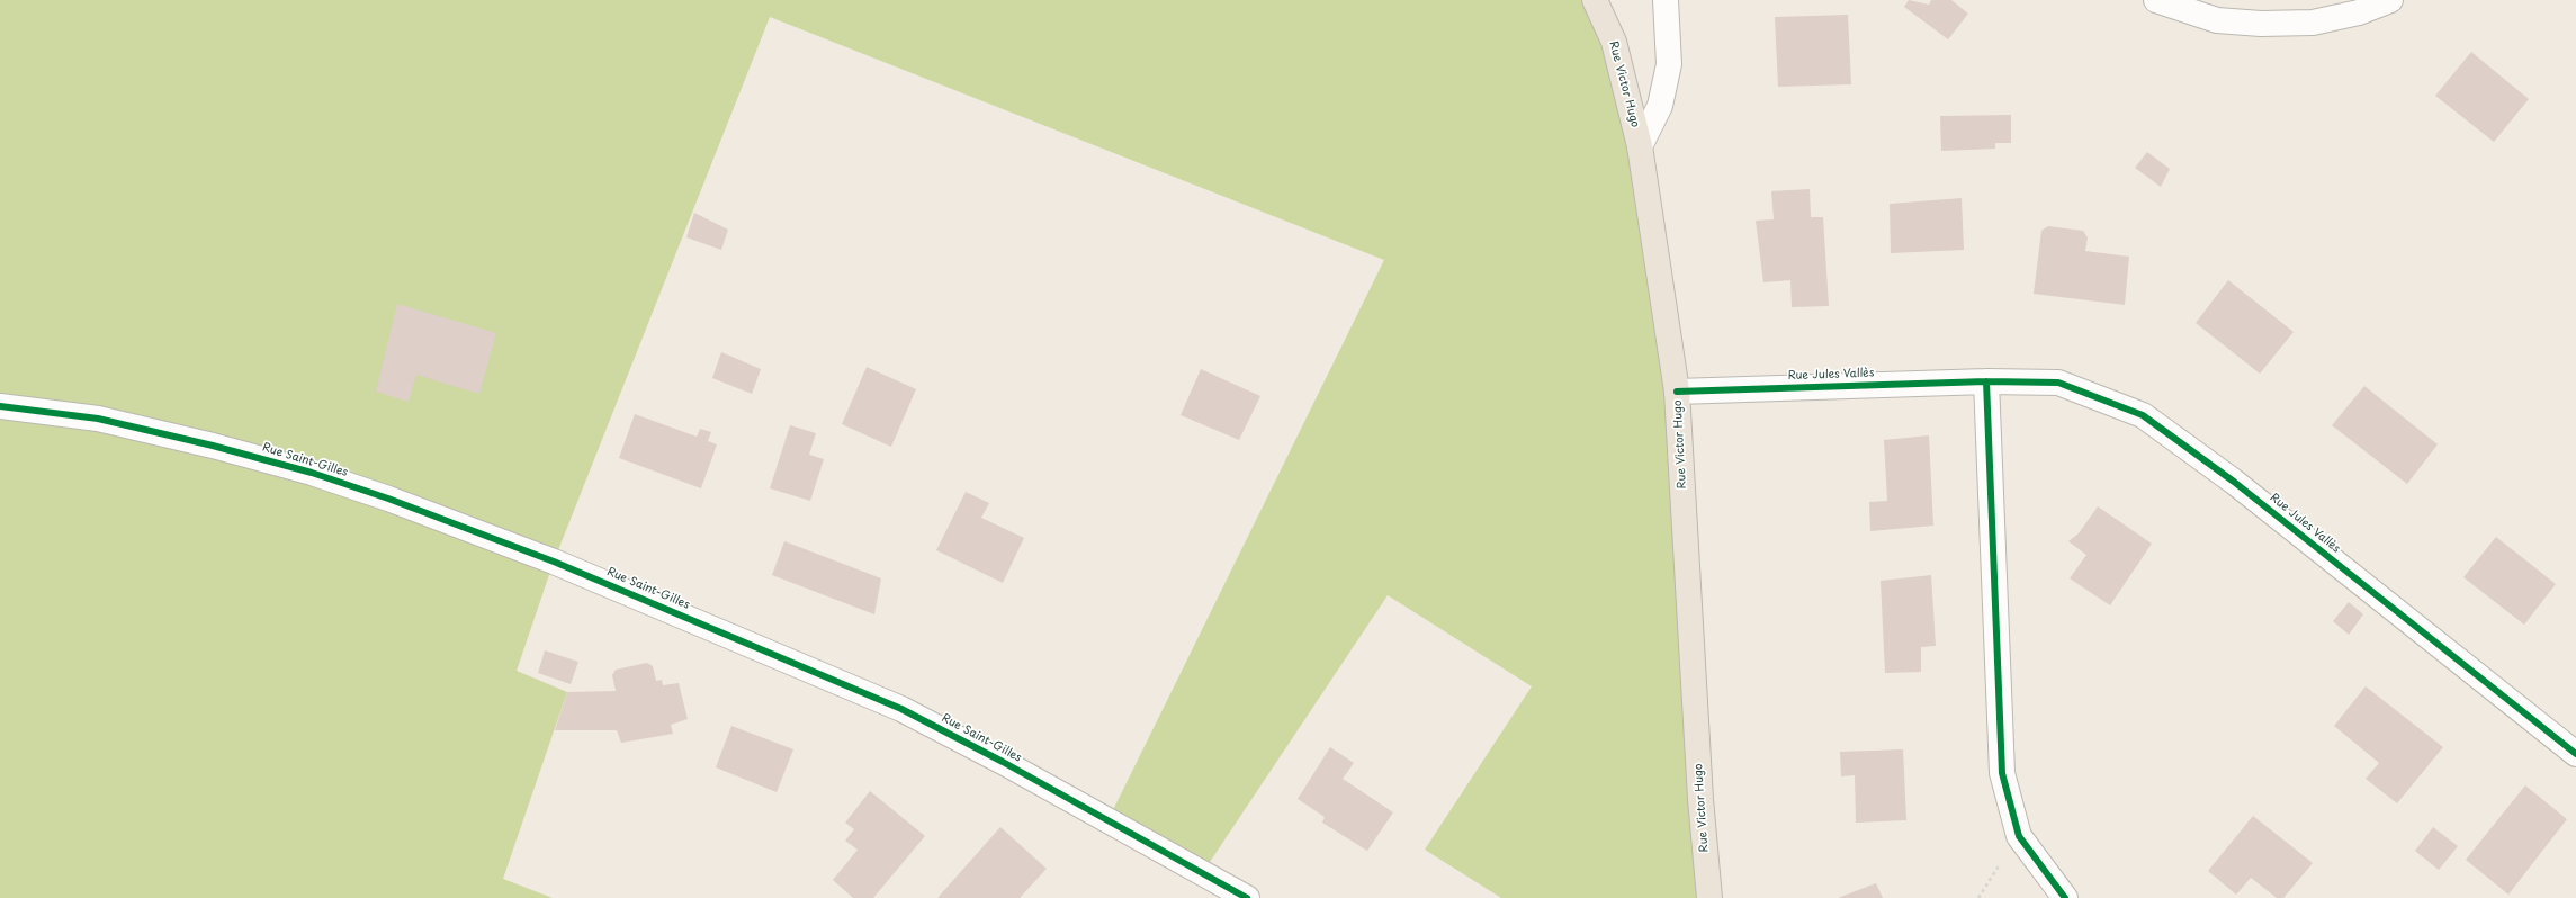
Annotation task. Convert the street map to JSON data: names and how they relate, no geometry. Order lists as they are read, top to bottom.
{
  "streets": {
    "main road": ["Rue Victor Hugo"],
    "street": ["Rue Jules Vallès", "Rue Saint-Gilles"]
  },
  "crossings": [
    ["Rue Victor Hugo", "Rue Jules Vallès"]
  ]
}
